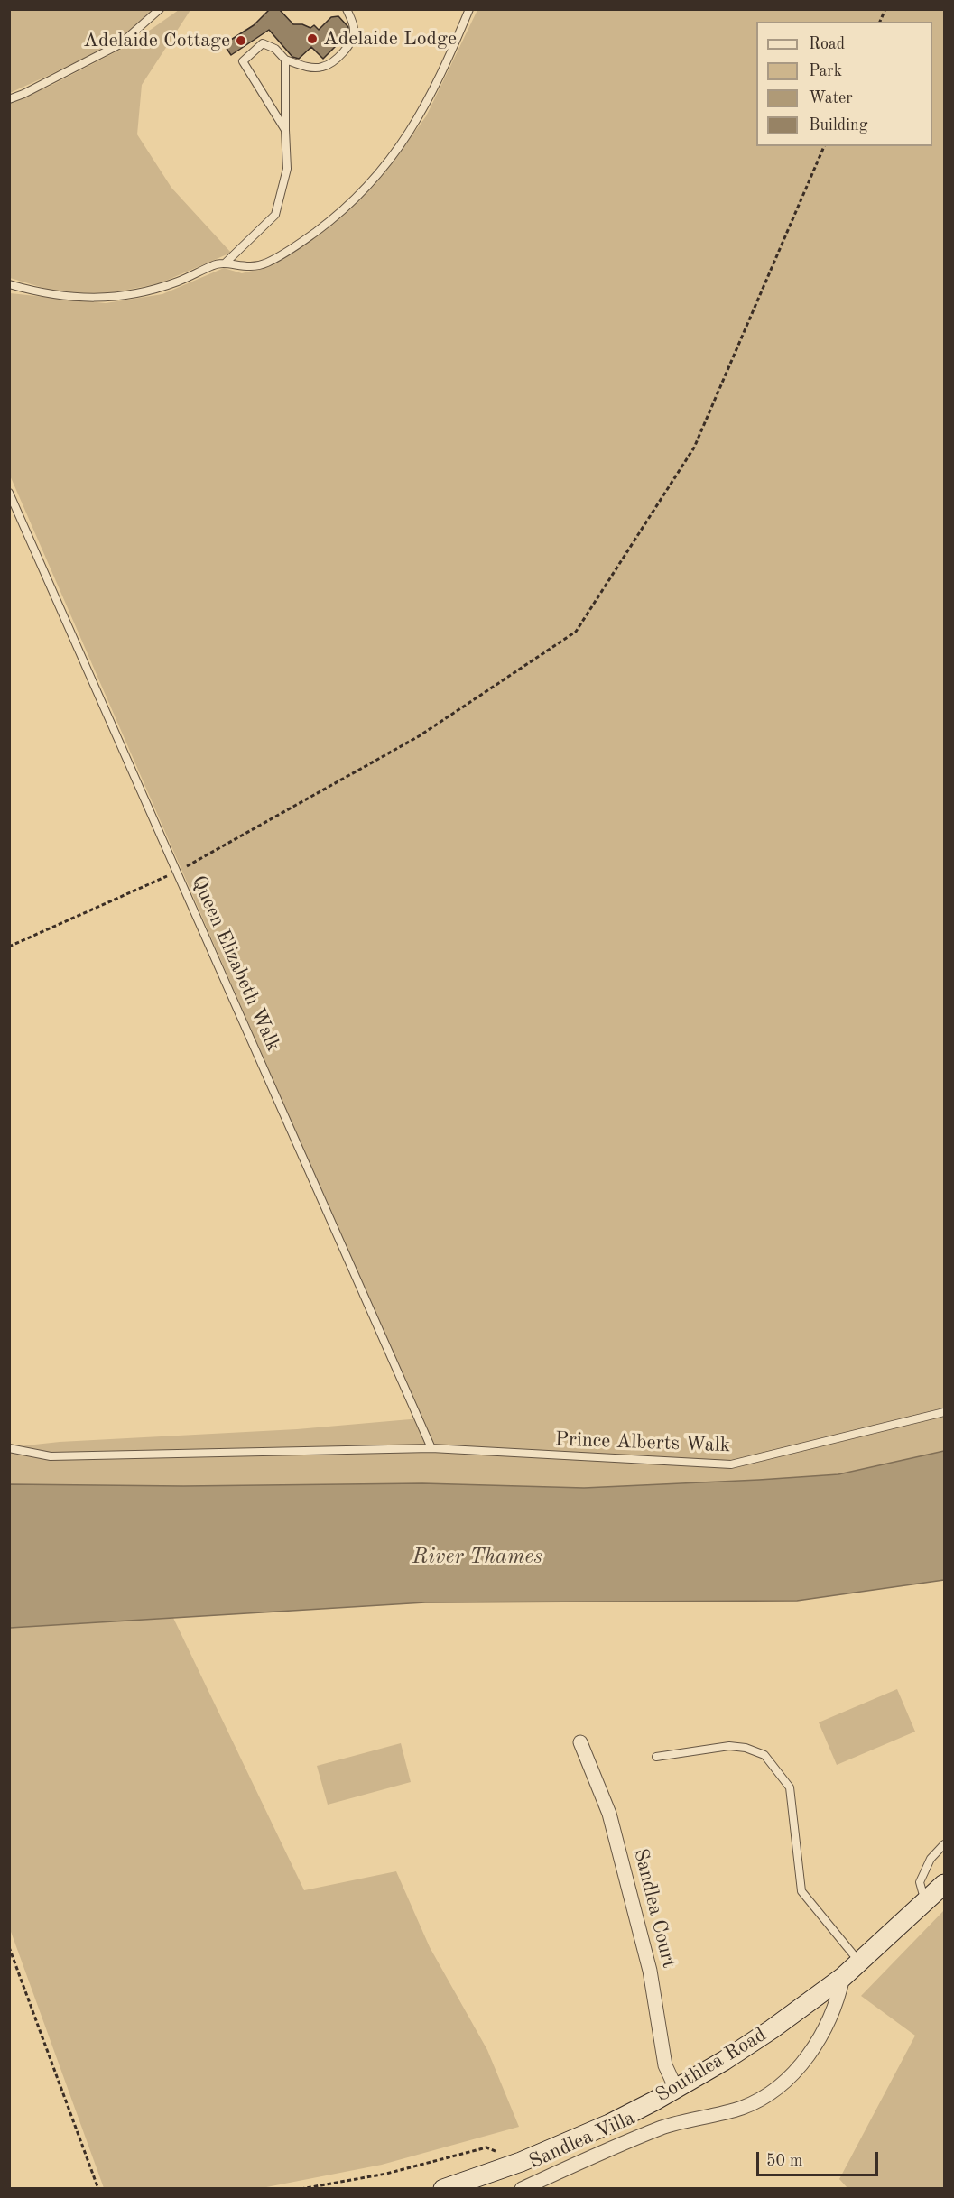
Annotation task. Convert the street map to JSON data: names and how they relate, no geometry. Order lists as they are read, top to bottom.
{
  "streets": {
    "main road": ["Southlea Road"],
    "street": ["Sandlea Court", "Sandlea Villa"],
    "lane": ["Queen Elizabeth Walk", "Prince Alberts Walk"]
  },
  "crossings": [
    ["Queen Elizabeth Walk", "Prince Alberts Walk"],
    ["Sandlea Court", "Southlea Road"],
    ["Southlea Road", "Sandlea Villa"]
  ],
  "water": ["River Thames"],
  "places": ["Adelaide Lodge", "Adelaide Cottage"],
  "legend": [
    "Road",
    "Park",
    "Water",
    "Building"
  ],
  "scale_bar": "50 m"
}
